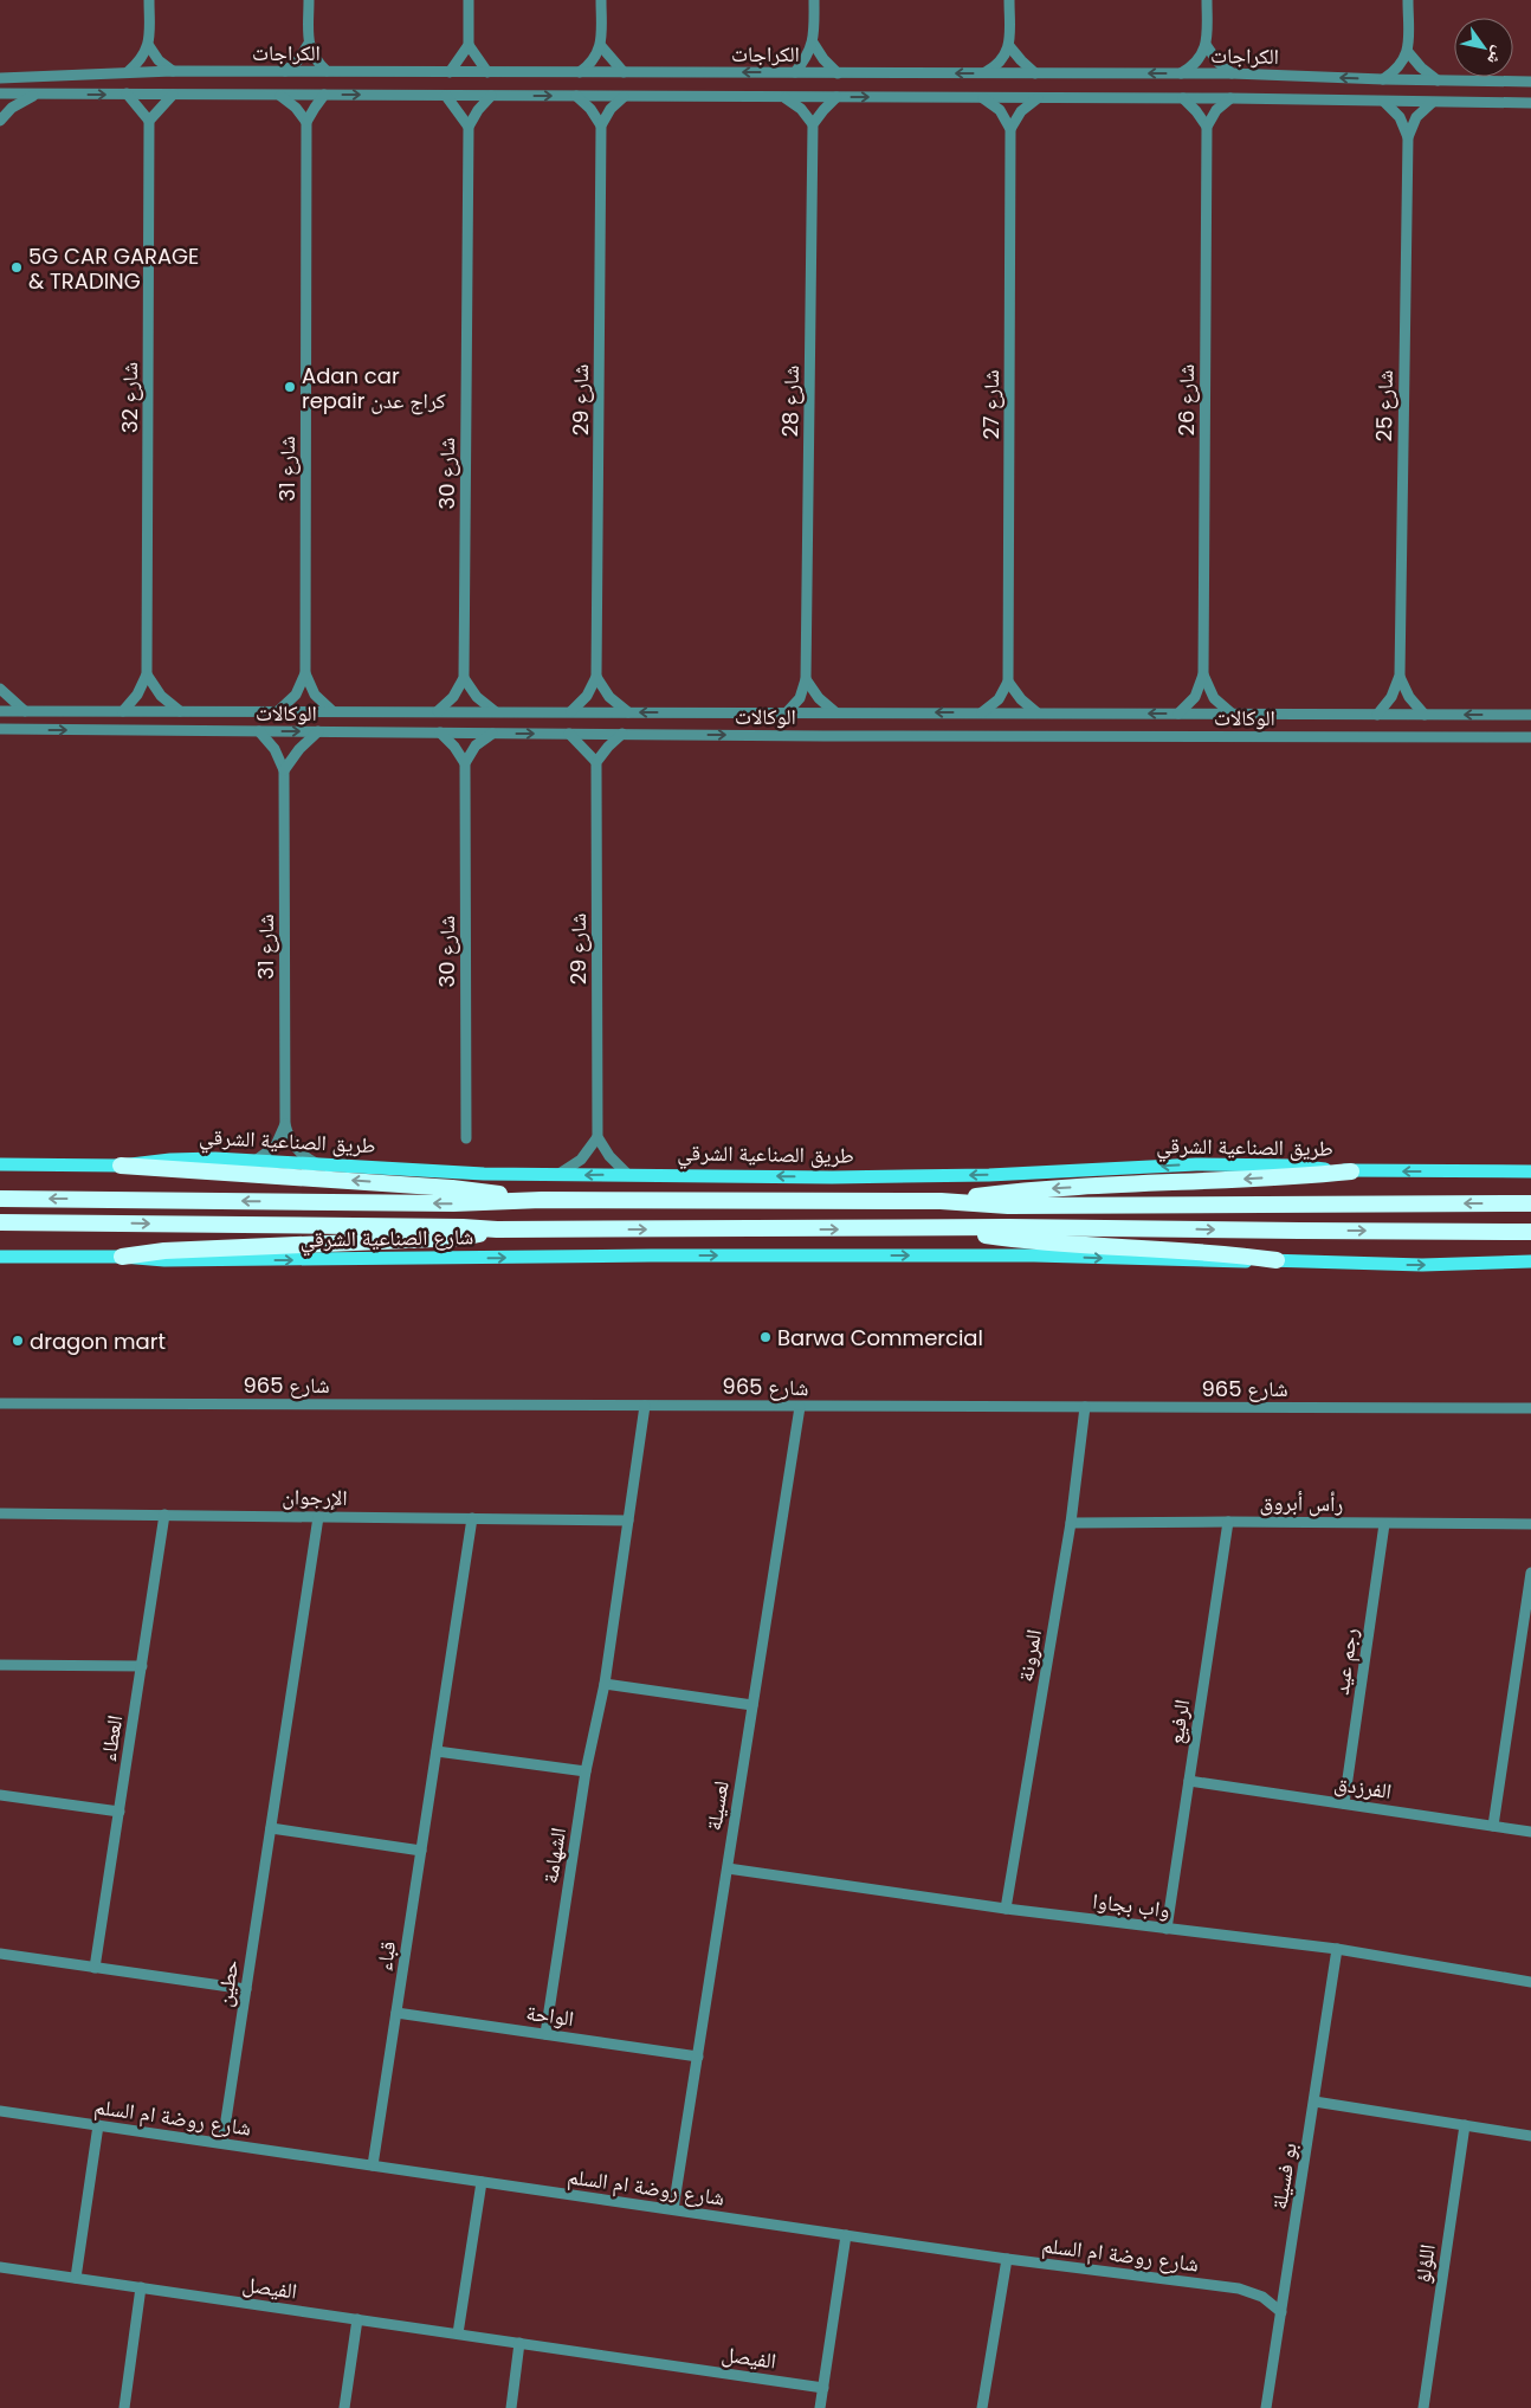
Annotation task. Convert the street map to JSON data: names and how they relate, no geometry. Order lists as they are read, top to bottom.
{
  "streets": {
    "main road": ["طريق الصناعية الشرقي", "شارع الصناعية الشرقي"],
    "street": [
      "الكراجات",
      "شارع 32",
      "شارع 29",
      "شارع 26",
      "شارع 28",
      "شارع 27",
      "شارع 25",
      "شارع 31",
      "شارع 30",
      "الوكالات",
      "شارع 965",
      "الإرجوان",
      "رأس أبروق",
      "المرونة",
      "رجم عيد",
      "الرفيع",
      "العطاء",
      "الفرزدق",
      "لعسيلة",
      "الشهامة",
      "واب بجاوا",
      "قباء",
      "حطين",
      "الواحة",
      "شارع روضة ام السلم",
      "بو فسيلة",
      "اللؤلؤ",
      "الفيصل"
    ]
  },
  "crossings": [
    ["الكراجات", "شارع 25"],
    ["شارع 32", "الوكالات"],
    ["شارع 26", "الوكالات"],
    ["شارع 28", "الوكالات"],
    ["شارع 25", "الوكالات"],
    ["شارع 31", "الوكالات"],
    ["شارع 31", "طريق الصناعية الشرقي"],
    ["شارع 965", "المرونة"],
    ["شارع 965", "لعسيلة"],
    ["شارع 965", "الشهامة"],
    ["الإرجوان", "العطاء"],
    ["الإرجوان", "الشهامة"],
    ["الإرجوان", "قباء"],
    ["الإرجوان", "حطين"],
    ["رأس أبروق", "المرونة"],
    ["رأس أبروق", "رجم عيد"],
    ["رأس أبروق", "الرفيع"],
    ["المرونة", "واب بجاوا"],
    ["رجم عيد", "الفرزدق"],
    ["الرفيع", "الفرزدق"],
    ["الرفيع", "واب بجاوا"],
    ["لعسيلة", "واب بجاوا"],
    ["لعسيلة", "الواحة"],
    ["لعسيلة", "شارع روضة ام السلم"],
    ["الشهامة", "الواحة"],
    ["واب بجاوا", "بو فسيلة"],
    ["قباء", "الواحة"],
    ["قباء", "شارع روضة ام السلم"],
    ["حطين", "شارع روضة ام السلم"],
    ["شارع روضة ام السلم", "بو فسيلة"]
  ],
  "one_way": ["طريق الصناعية الشرقي", "شارع الصناعية الشرقي"],
  "places": [
    "5G CAR GARAGE & TRADING",
    "Adan car repair كراج عدن",
    "Barwa Commercial",
    "dragon mart"
  ],
  "north": "bottom right"
}
